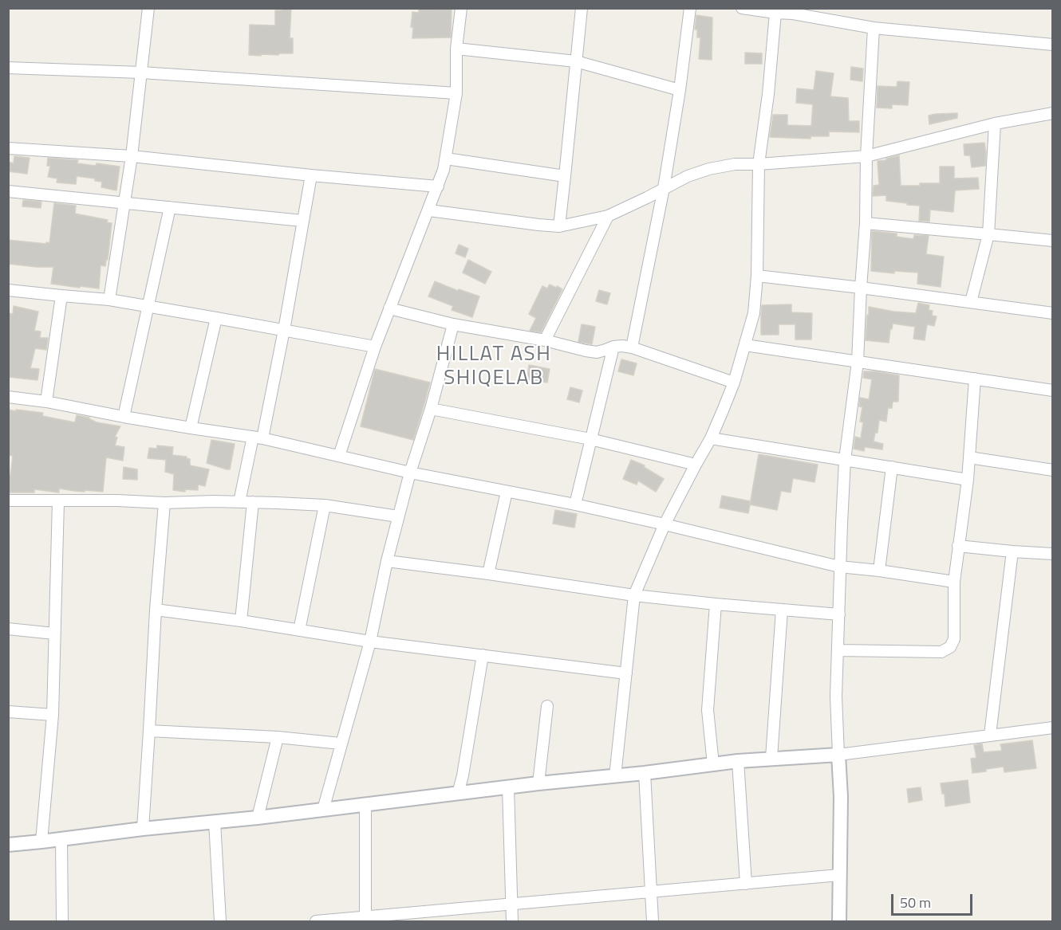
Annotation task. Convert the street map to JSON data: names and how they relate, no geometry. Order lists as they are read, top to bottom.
{
  "districts": ["HILLAT ASH SHIQELAB"],
  "scale_bar": "50 m"
}
